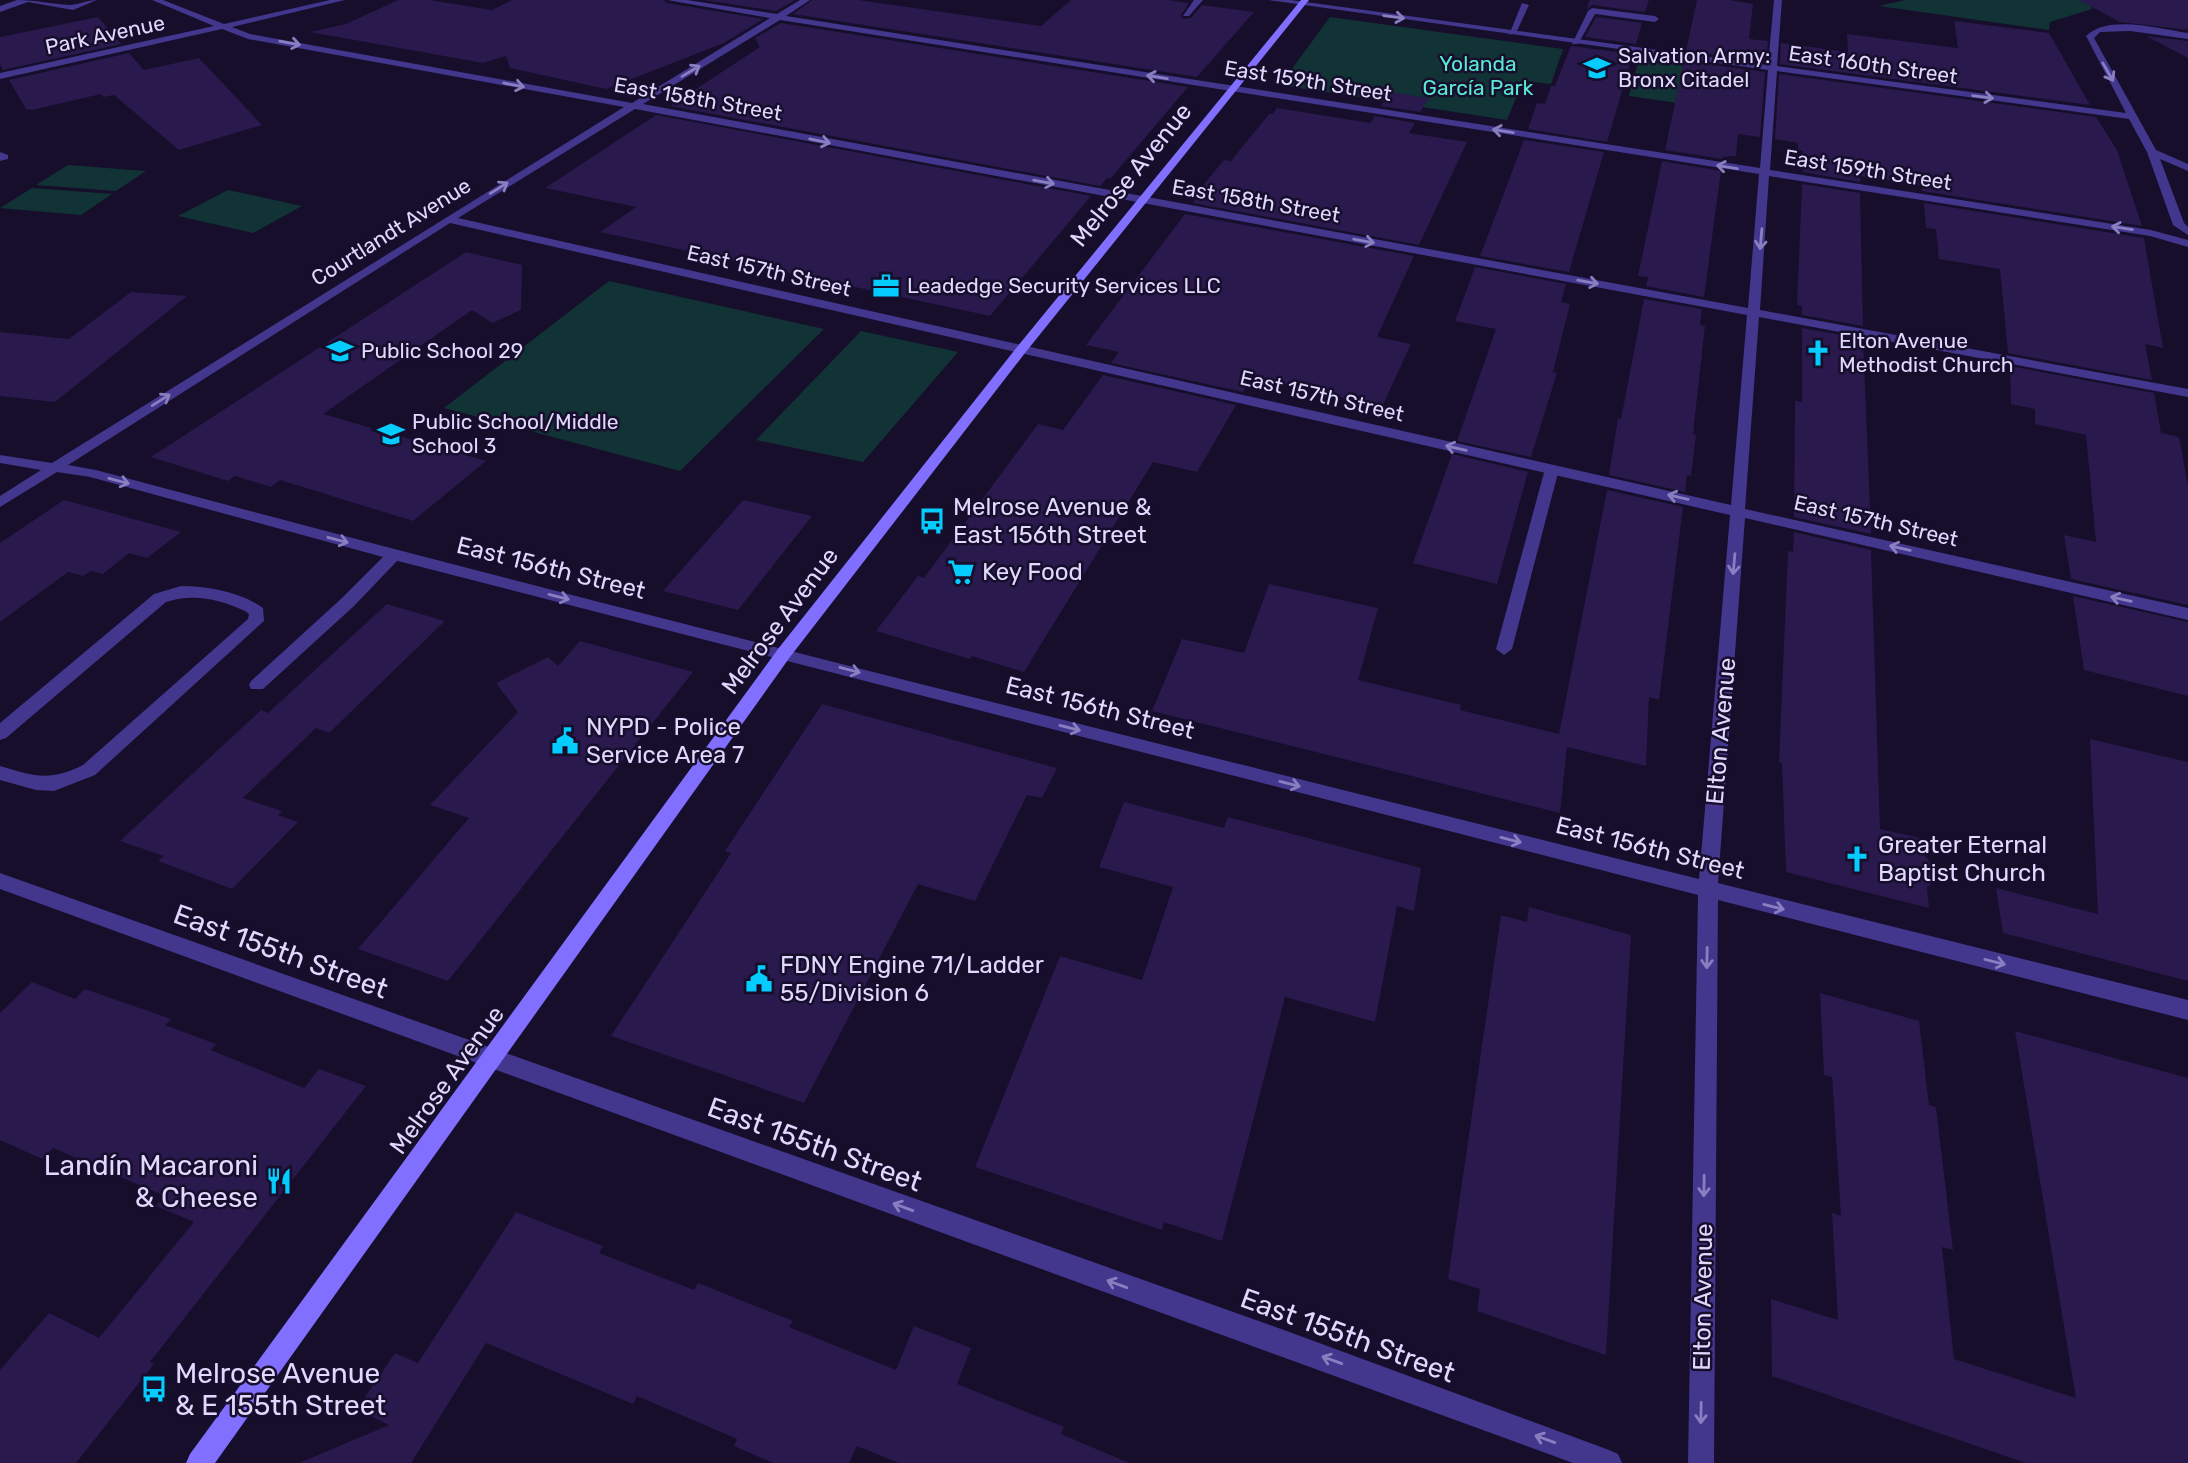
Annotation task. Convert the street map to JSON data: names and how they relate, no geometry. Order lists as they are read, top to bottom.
{
  "streets": {
    "main road": ["Melrose Avenue"],
    "street": [
      "Park Avenue",
      "East 160th Street",
      "East 159th Street",
      "East 158th Street",
      "Courtlandt Avenue",
      "East 157th Street",
      "East 156th Street",
      "Elton Avenue",
      "East 155th Street"
    ]
  },
  "crossings": [
    ["Park Avenue", "East 158th Street"],
    ["East 160th Street", "Melrose Avenue"],
    ["East 160th Street", "Elton Avenue"],
    ["East 159th Street", "Melrose Avenue"],
    ["East 159th Street", "Courtlandt Avenue"],
    ["East 159th Street", "Elton Avenue"],
    ["East 158th Street", "Melrose Avenue"],
    ["East 158th Street", "Courtlandt Avenue"],
    ["East 158th Street", "Elton Avenue"],
    ["Melrose Avenue", "East 157th Street"],
    ["Melrose Avenue", "East 156th Street"],
    ["Melrose Avenue", "East 155th Street"],
    ["Courtlandt Avenue", "East 157th Street"],
    ["Courtlandt Avenue", "East 156th Street"],
    ["East 157th Street", "Elton Avenue"],
    ["East 156th Street", "Elton Avenue"]
  ],
  "one_way": [
    "East 160th Street",
    "East 159th Street",
    "East 158th Street",
    "Courtlandt Avenue",
    "East 157th Street",
    "East 156th Street",
    "Elton Avenue",
    "East 155th Street"
  ],
  "parks": ["Yolanda García Park"],
  "places": {
    "school or university": ["Salvation Army: Bronx Citadel", "Public School 29", "Public School/Middle School 3"],
    "office": ["Leadedge Security Services LLC"],
    "church": ["Elton Avenue Methodist Church", "Greater Eternal Baptist Church"],
    "bus stop": ["Melrose Avenue & East 156th Street", "Melrose Avenue & E 155th Street"],
    "supermarket": ["Key Food"],
    "public building": ["NYPD - Police Service Area 7", "FDNY Engine 71/Ladder 55/Division 6"],
    "restaurant": ["Landín Macaroni & Cheese"]
  }
}
